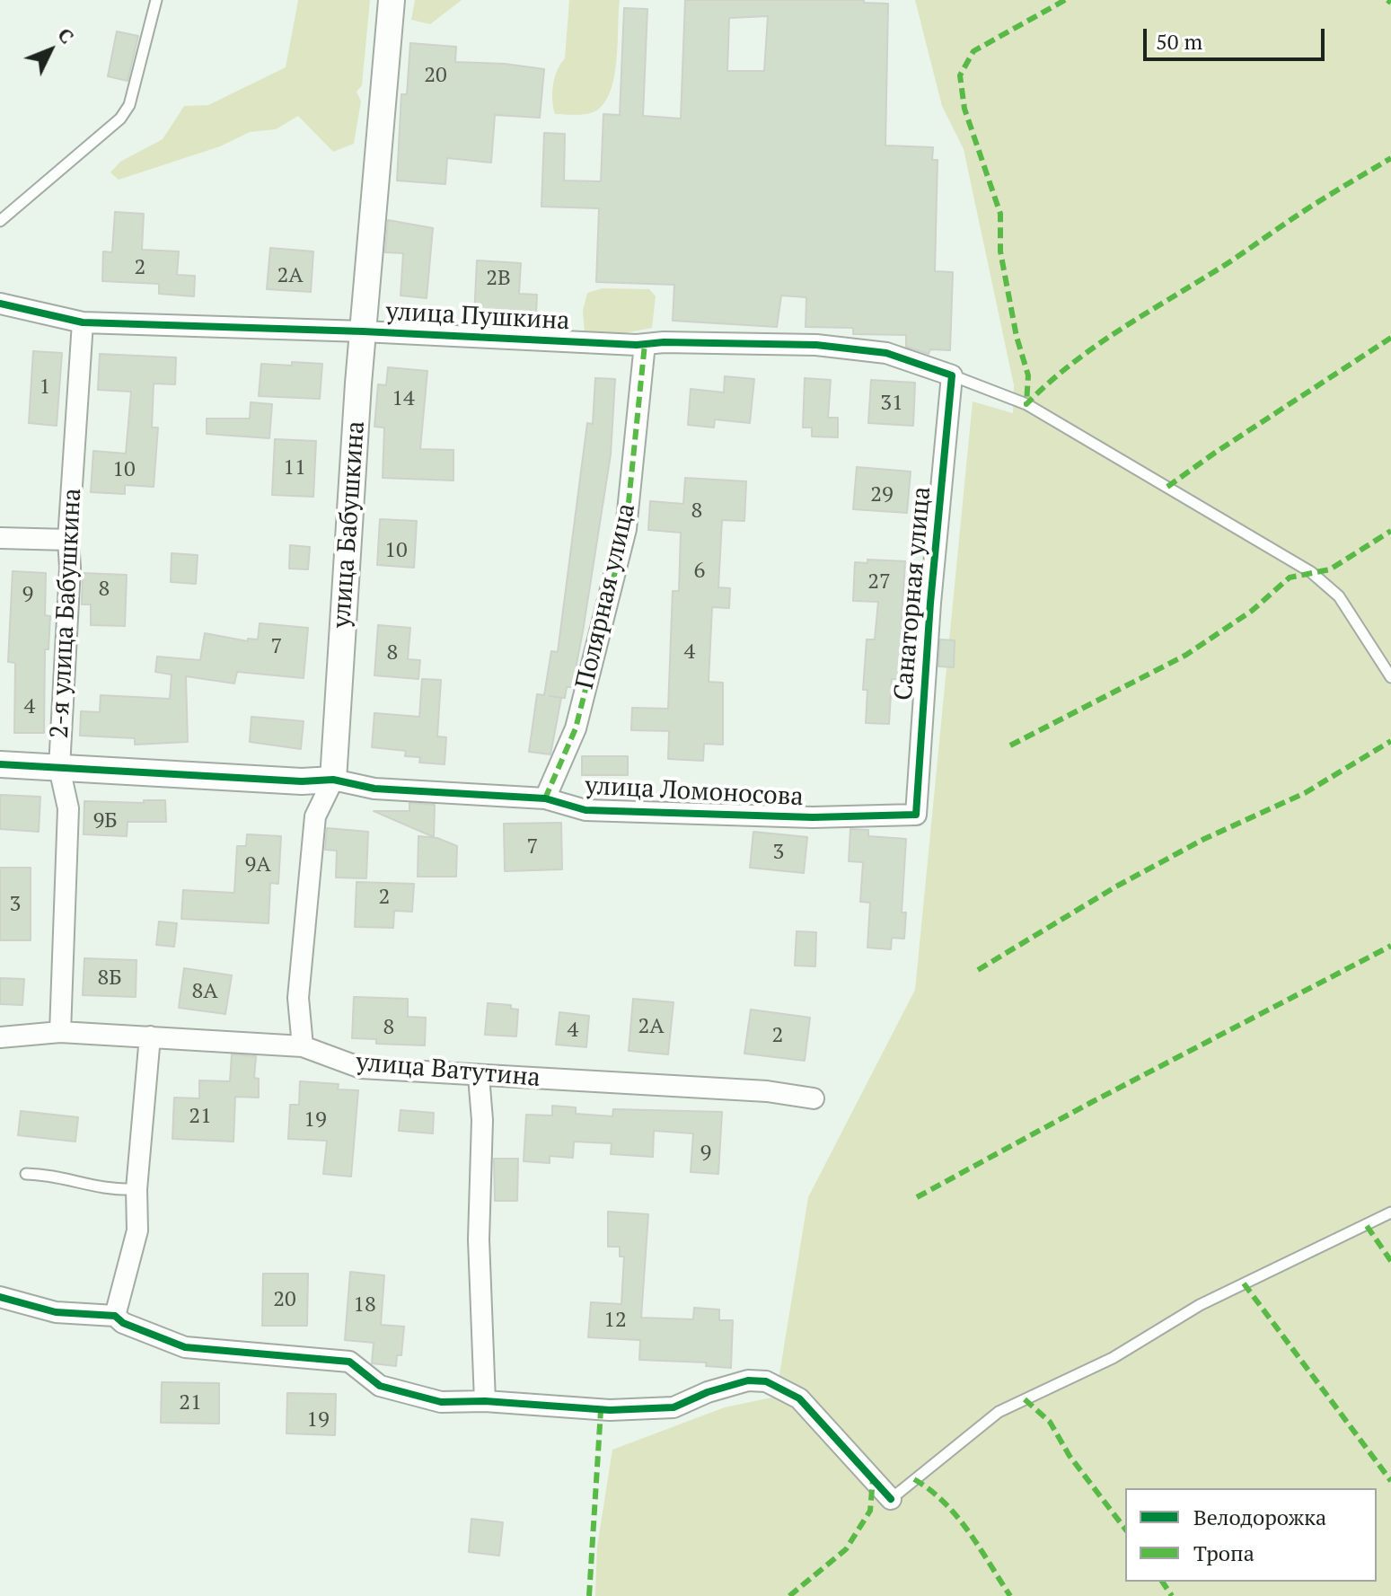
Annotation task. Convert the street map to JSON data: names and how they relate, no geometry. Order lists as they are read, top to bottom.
{
  "streets": {
    "street": [
      "улица Пушкина",
      "улица Бабушкина",
      "Санаторная улица",
      "Полярная улица",
      "2-я улица Бабушкина",
      "улица Ломоносова",
      "улица Ватутина"
    ]
  },
  "crossings": [
    ["улица Пушкина", "улица Бабушкина"],
    ["улица Пушкина", "Санаторная улица"],
    ["улица Пушкина", "Полярная улица"],
    ["улица Пушкина", "2-я улица Бабушкина"],
    ["улица Бабушкина", "улица Ломоносова"],
    ["улица Бабушкина", "улица Ватутина"],
    ["Санаторная улица", "улица Ломоносова"],
    ["Полярная улица", "улица Ломоносова"],
    ["2-я улица Бабушкина", "улица Ломоносова"],
    ["2-я улица Бабушкина", "улица Ватутина"]
  ],
  "house_numbers": [
    "20",
    "2",
    "2А",
    "2В",
    "1",
    "14",
    "31",
    "11",
    "10",
    "29",
    "8",
    "10",
    "6",
    "27",
    "8",
    "9",
    "7",
    "4",
    "8",
    "4",
    "9Б",
    "7",
    "3",
    "9А",
    "2",
    "3",
    "8Б",
    "8А",
    "2А",
    "8",
    "4",
    "2",
    "21",
    "19",
    "9",
    "20",
    "18",
    "12",
    "21",
    "19"
  ],
  "legend": ["Велодорожка", "Тропа"],
  "scale_bar": "50 m",
  "north": "top right"
}
